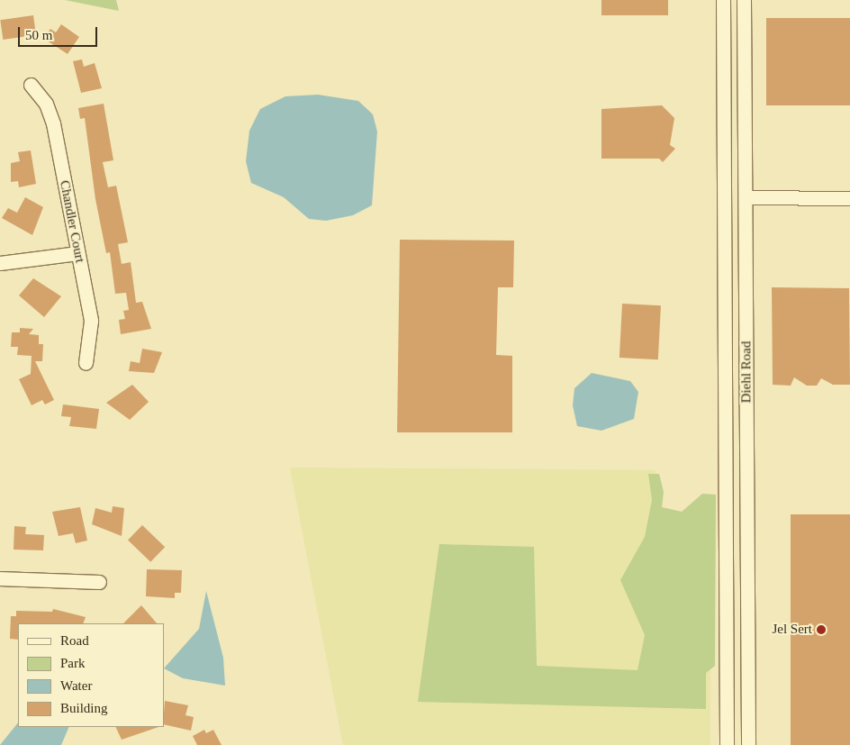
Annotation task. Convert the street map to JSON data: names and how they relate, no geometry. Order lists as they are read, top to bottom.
{
  "streets": {
    "street": ["Chandler Court", "Diehl Road"]
  },
  "places": ["Jel Sert"],
  "legend": [
    "Road",
    "Park",
    "Water",
    "Building"
  ],
  "scale_bar": "50 m"
}
